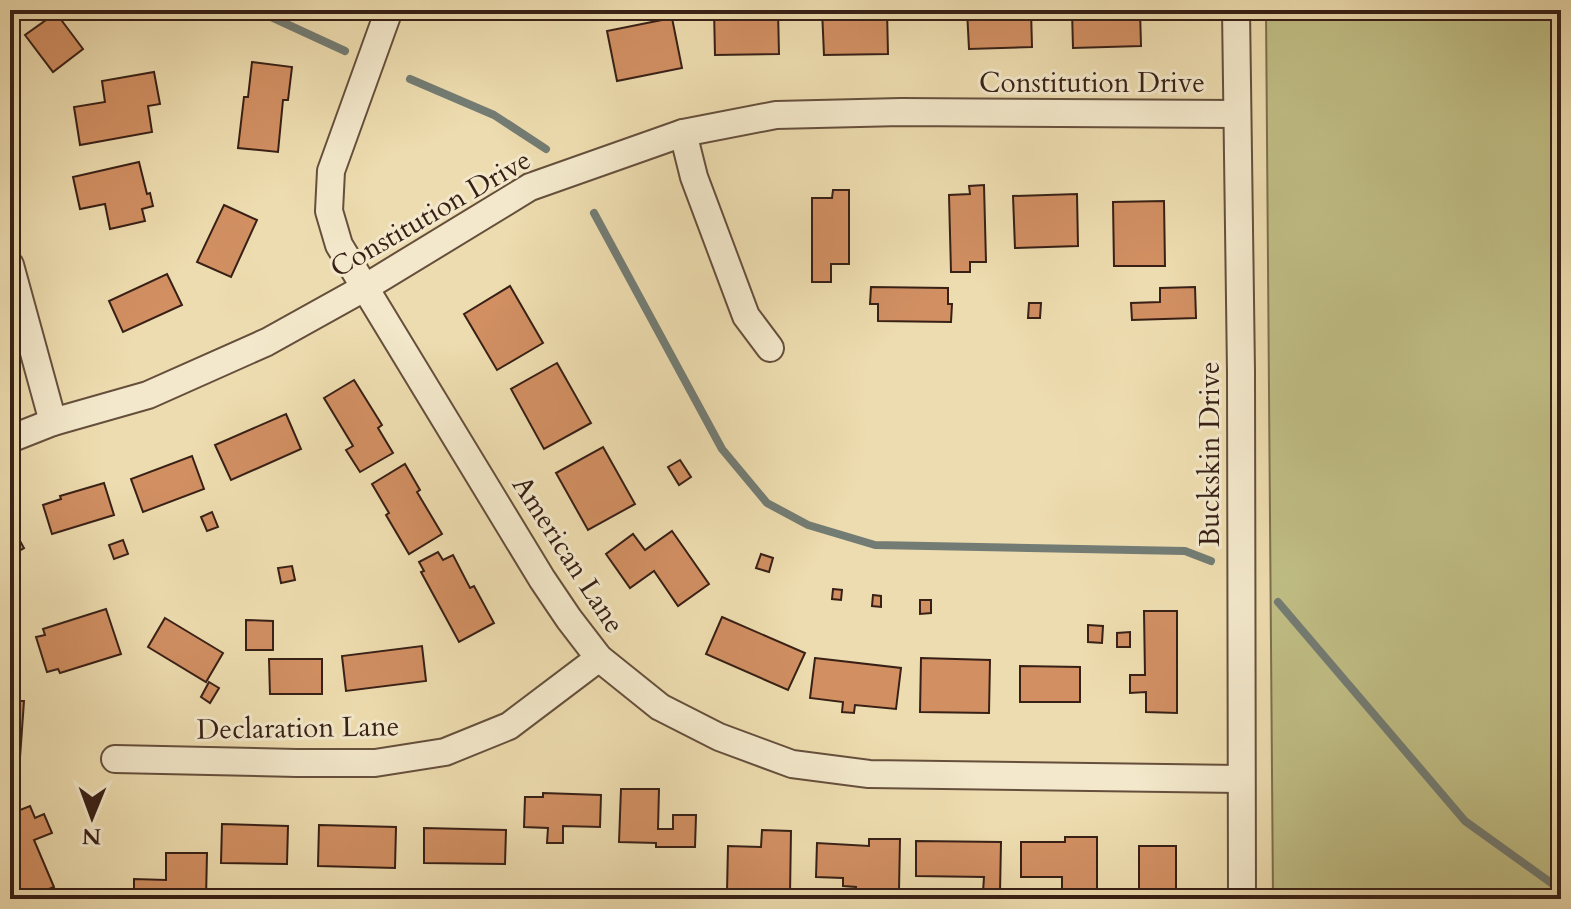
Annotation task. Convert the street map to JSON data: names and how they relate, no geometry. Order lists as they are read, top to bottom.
{
  "streets": {
    "street": [
      "Constitution Drive",
      "Buckskin Drive",
      "American Lane",
      "Declaration Lane"
    ]
  },
  "crossings": [
    ["Constitution Drive", "Buckskin Drive"],
    ["Constitution Drive", "American Lane"],
    ["Buckskin Drive", "American Lane"],
    ["American Lane", "Declaration Lane"]
  ],
  "north": "bottom"
}
